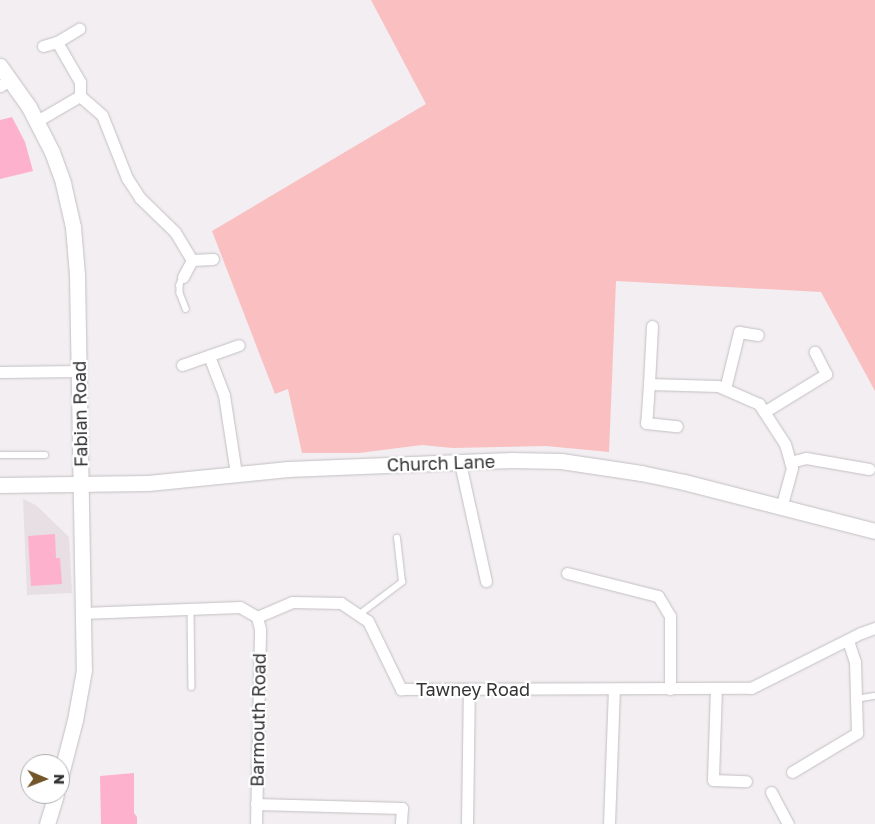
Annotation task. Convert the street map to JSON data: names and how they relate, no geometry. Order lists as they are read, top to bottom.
{
  "streets": {
    "street": [
      "Fabian Road",
      "Church Lane",
      "Tawney Road",
      "Barmouth Road"
    ]
  },
  "crossings": [
    ["Fabian Road", "Church Lane"],
    ["Tawney Road", "Barmouth Road"]
  ],
  "north": "right"
}
